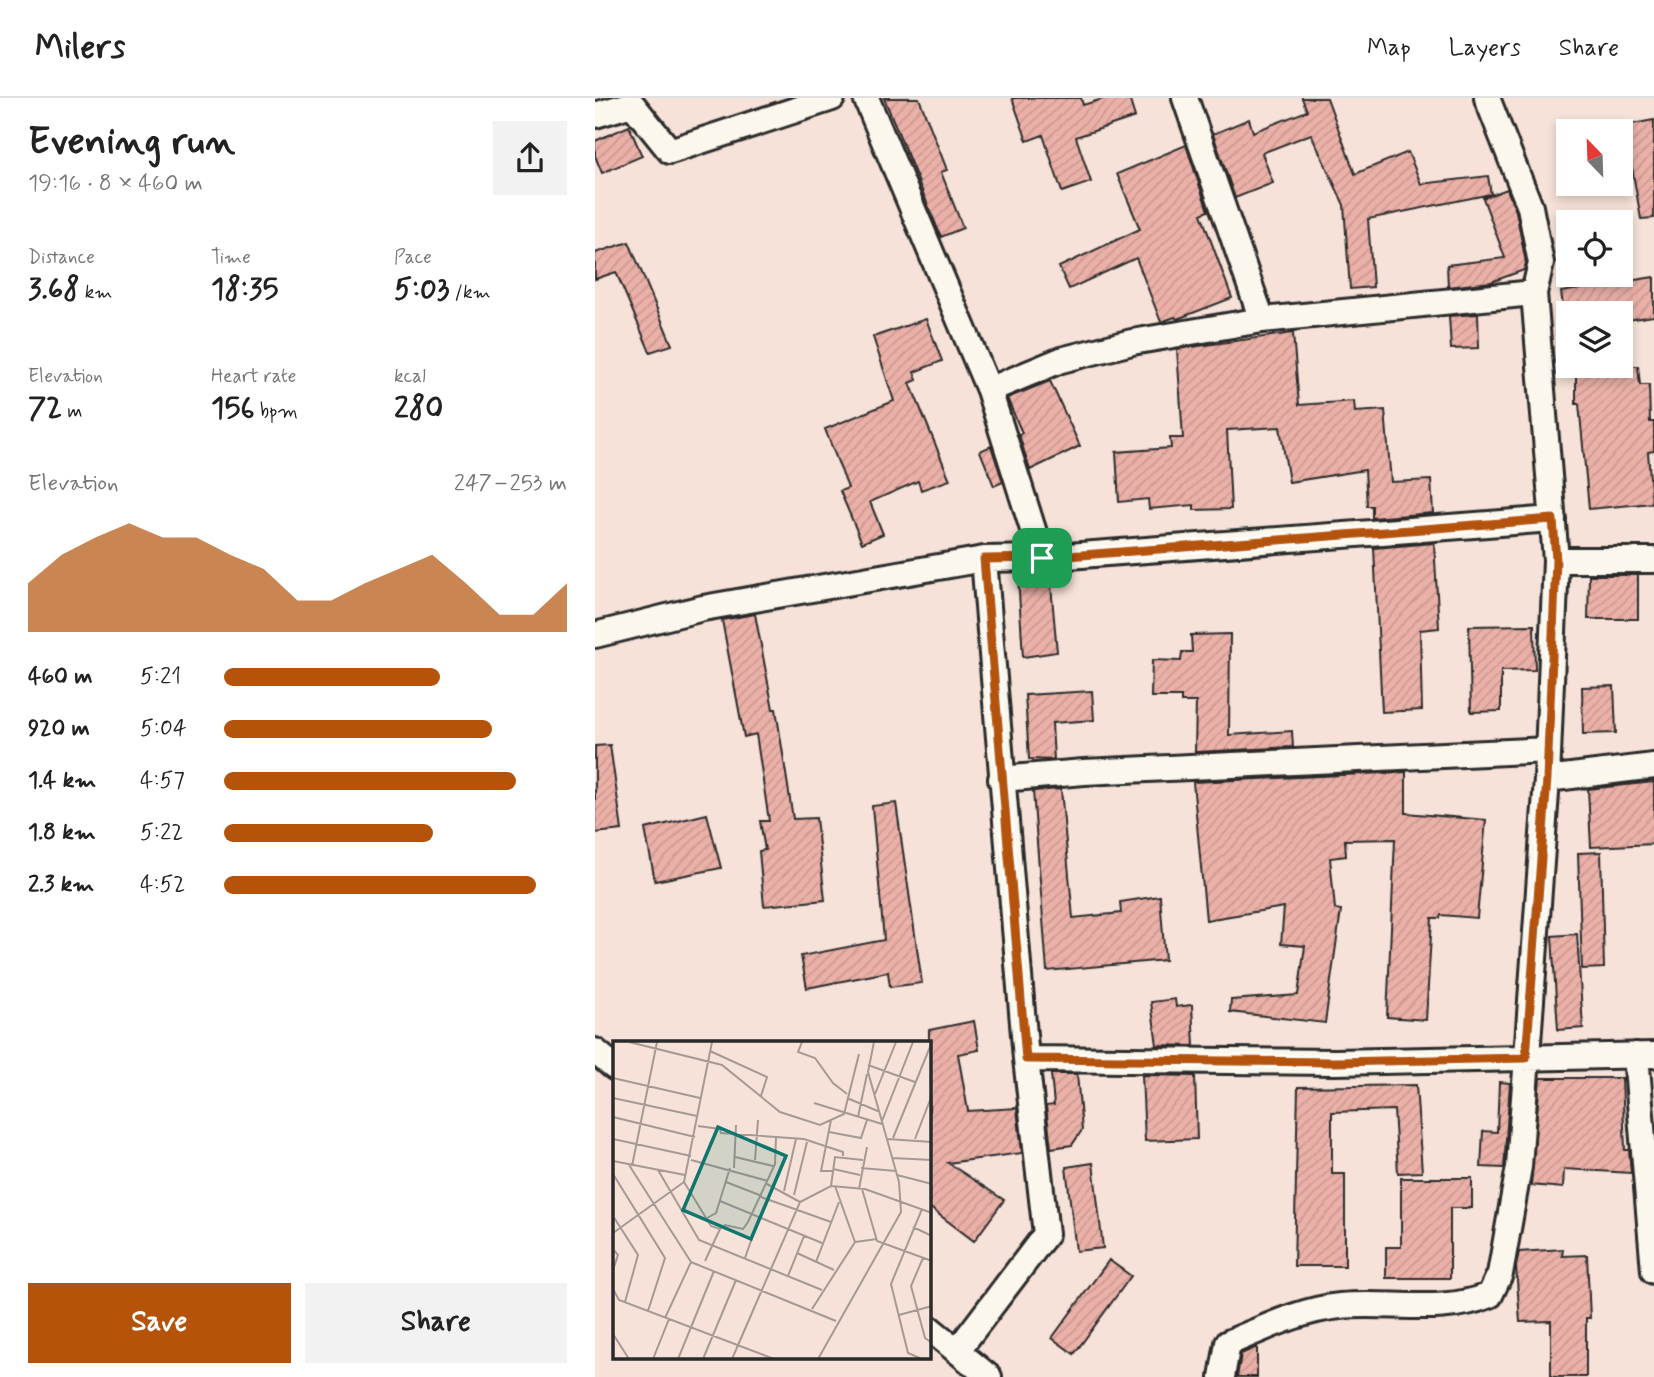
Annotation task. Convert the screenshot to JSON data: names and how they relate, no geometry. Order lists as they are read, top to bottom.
{
  "north": "top left",
  "page": {
    "header": "Milers",
    "nav": ["Map", "Layers", "Share"],
    "heading": ["Evening run", "19:16 · 8 × 460 m"],
    "stats": [
      ["Distance", "3.68 km"],
      ["Time", "18:35"],
      ["Pace", "5:03 /km"],
      ["Elevation", "72 m"],
      ["Heart rate", "156 bpm"],
      ["kcal", "280"]
    ],
    "chart": ["Elevation", "247–253 m"],
    "list": [
      {
        "name": "460 m",
        "note": "5:21"
      },
      {
        "name": "920 m",
        "note": "5:04"
      },
      {
        "name": "1.4 km",
        "note": "4:57"
      },
      {
        "name": "1.8 km",
        "note": "5:22"
      },
      {
        "name": "2.3 km",
        "note": "4:52"
      }
    ],
    "buttons": ["Save", "Share"]
  }
}
